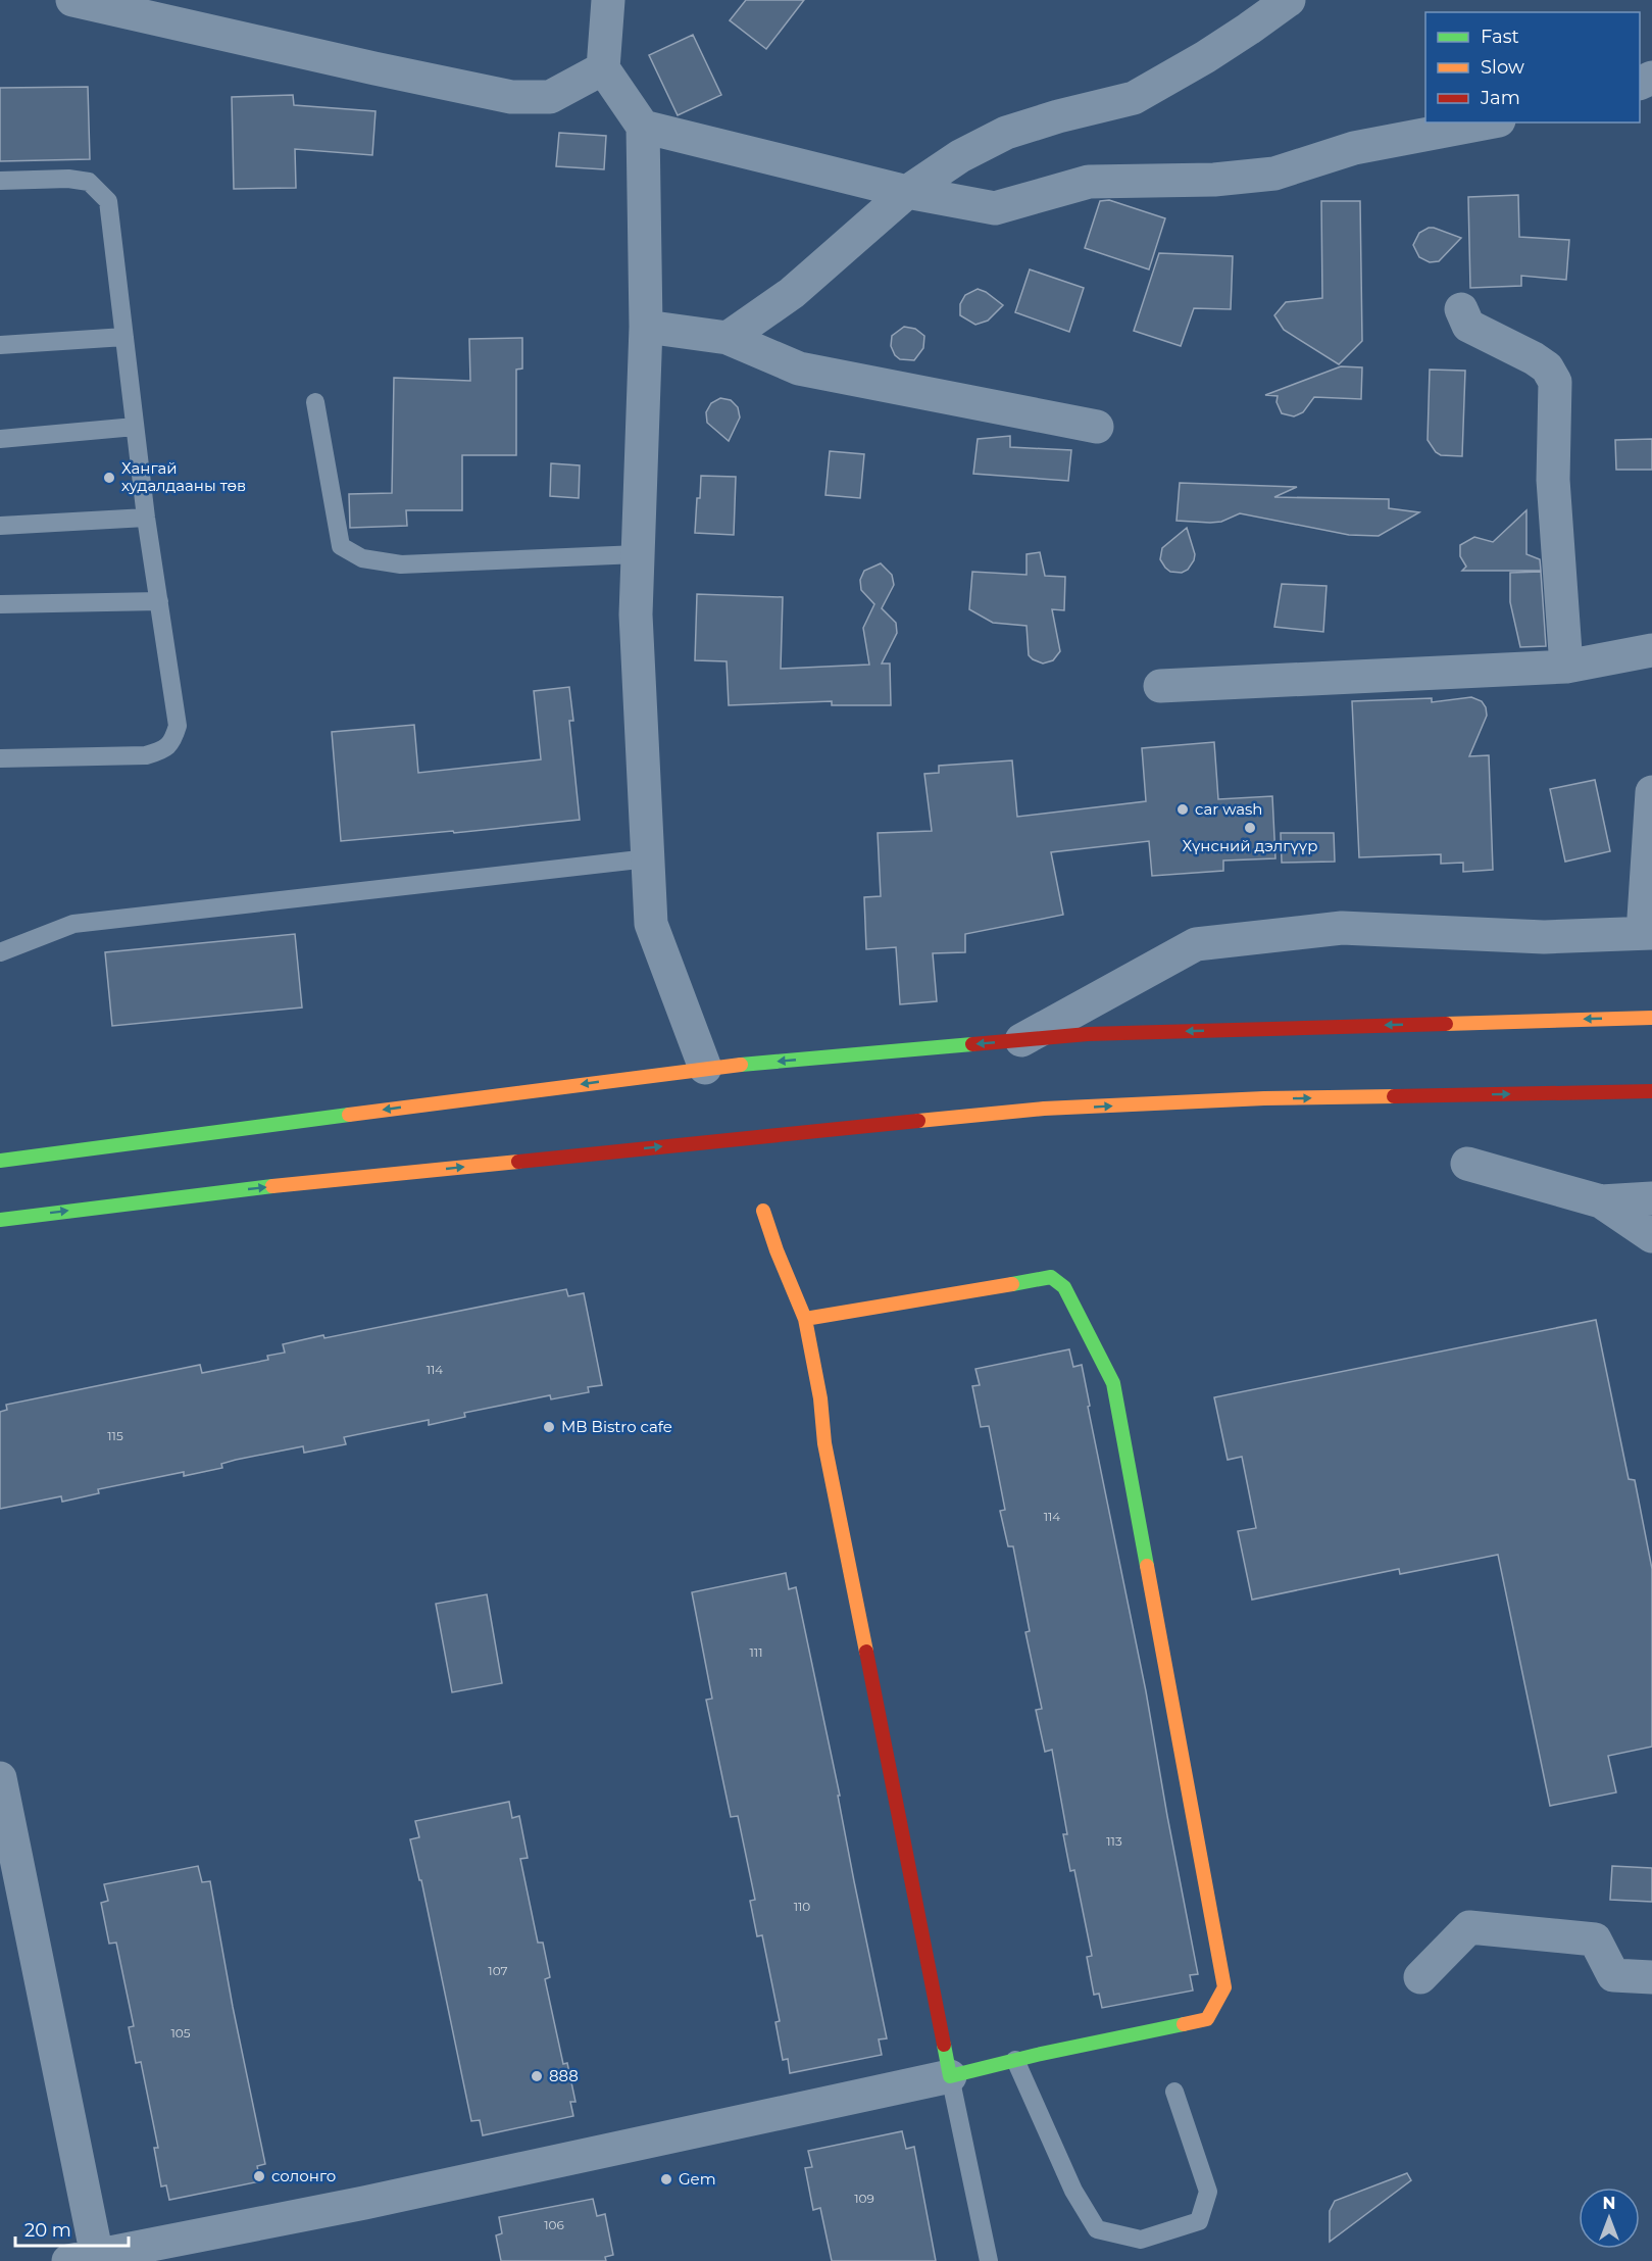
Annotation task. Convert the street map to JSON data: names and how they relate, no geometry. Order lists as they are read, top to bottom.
{
  "places": [
    "Хангай худалдааны төв",
    "car wash",
    "Хүнсний дэлгүүр",
    "MB Bistro cafe",
    "888",
    "солонго",
    "Gem"
  ],
  "house_numbers": [
    "114",
    "115",
    "114",
    "111",
    "113",
    "110",
    "107",
    "105",
    "109",
    "106"
  ],
  "legend": ["Fast", "Slow", "Jam"],
  "scale_bar": "20 m",
  "north": "top"
}
